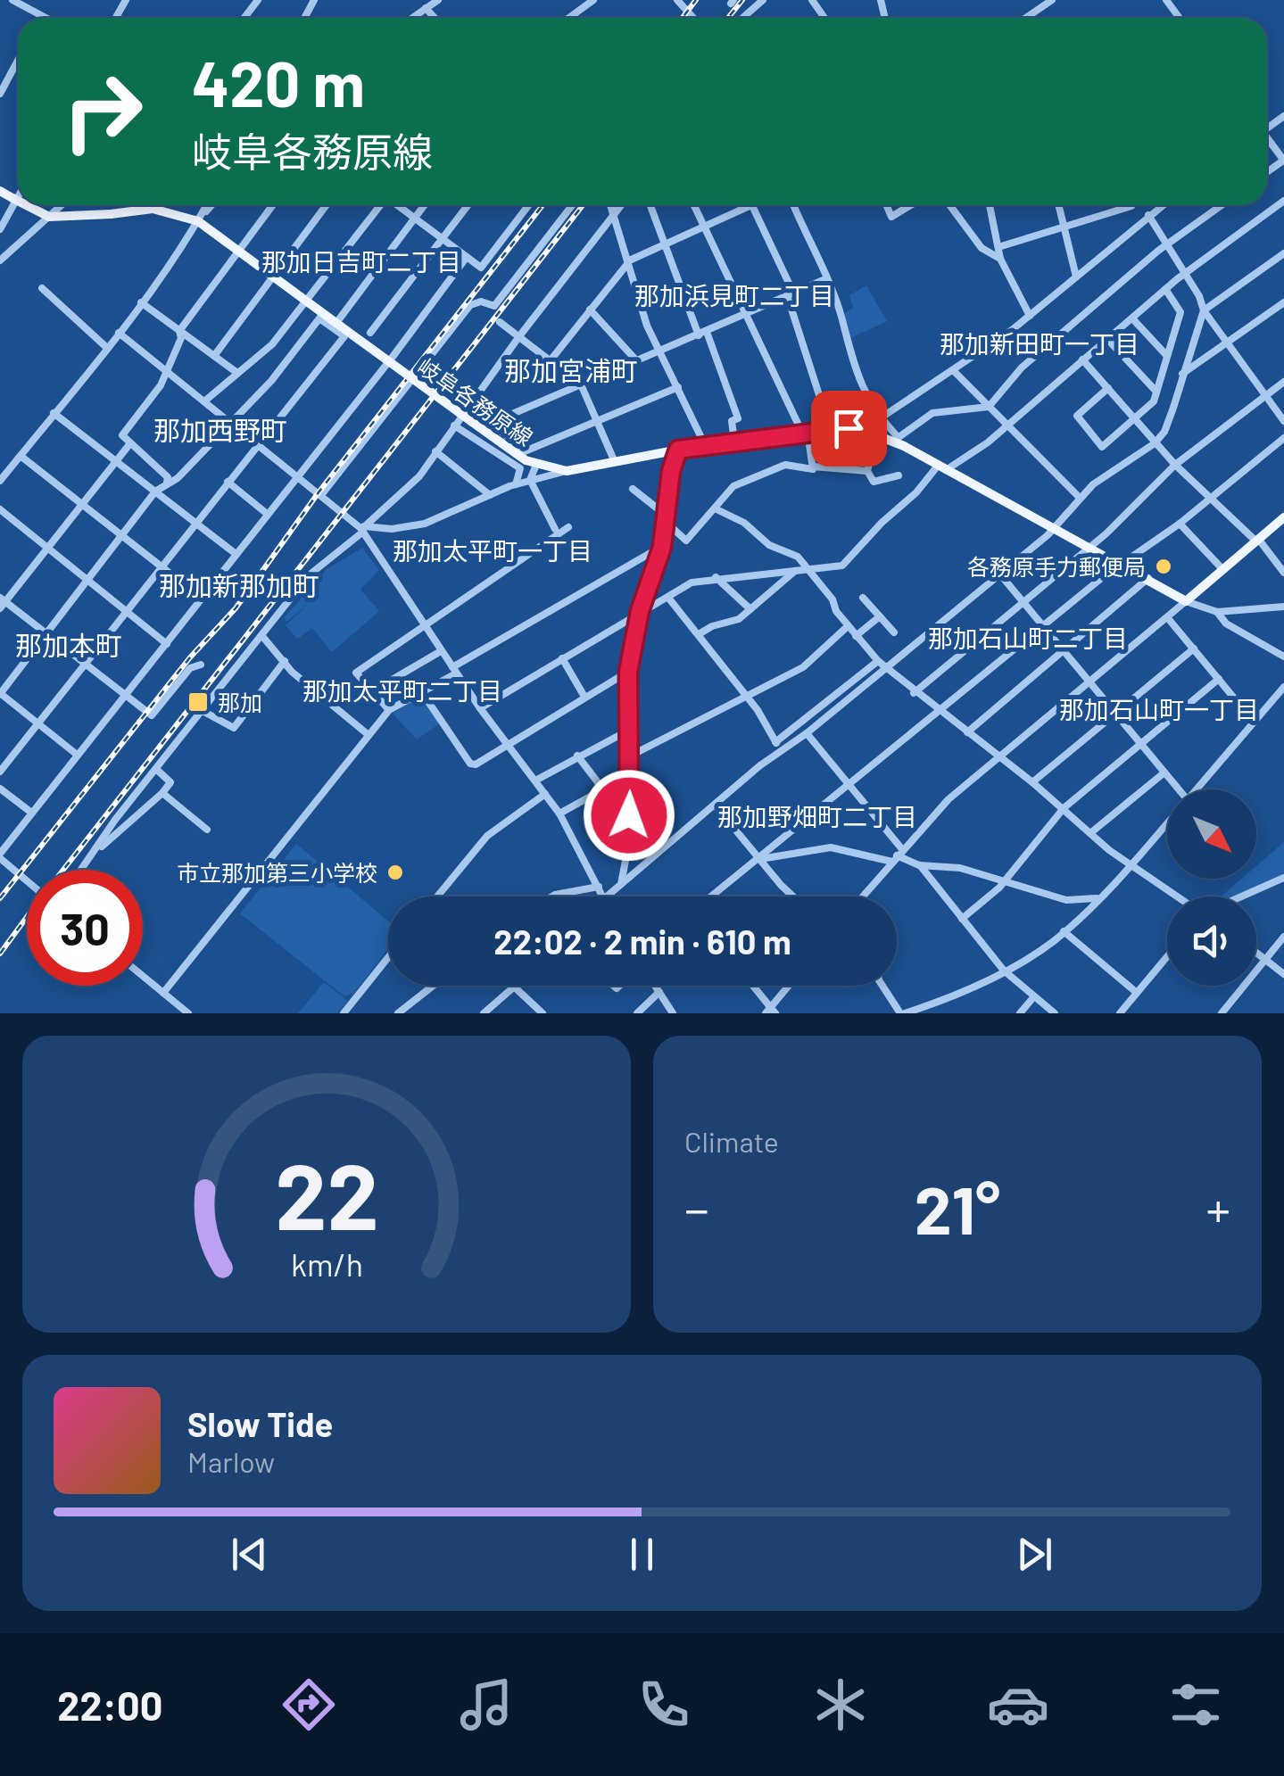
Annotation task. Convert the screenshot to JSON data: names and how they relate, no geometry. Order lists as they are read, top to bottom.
{
  "streets": {
    "main road": ["岐阜各務原線"]
  },
  "districts": [
    "那加日吉町二丁目",
    "那加浜見町二丁目",
    "那加新田町一丁目",
    "那加宮浦町",
    "那加西野町",
    "那加太平町一丁目",
    "那加新那加町",
    "那加石山町二丁目",
    "那加本町",
    "那加太平町二丁目",
    "那加石山町一丁目",
    "那加野畑町二丁目"
  ],
  "places": {
    "other": ["各務原手力郵便局", "市立那加第三小学校"],
    "transit": ["那加"]
  },
  "north": "bottom right",
  "page": {
    "turn": ["420 m", "岐阜各務原線"],
    "limit": "30",
    "trip": "22:02 · 2 min · 610 m",
    "tile": "Climate",
    "heat": ["−", "21°", "+"],
    "song": ["Slow Tide", "Marlow"],
    "tabs": "22:00",
    "gauge": ["22", "km/h"]
  }
}
